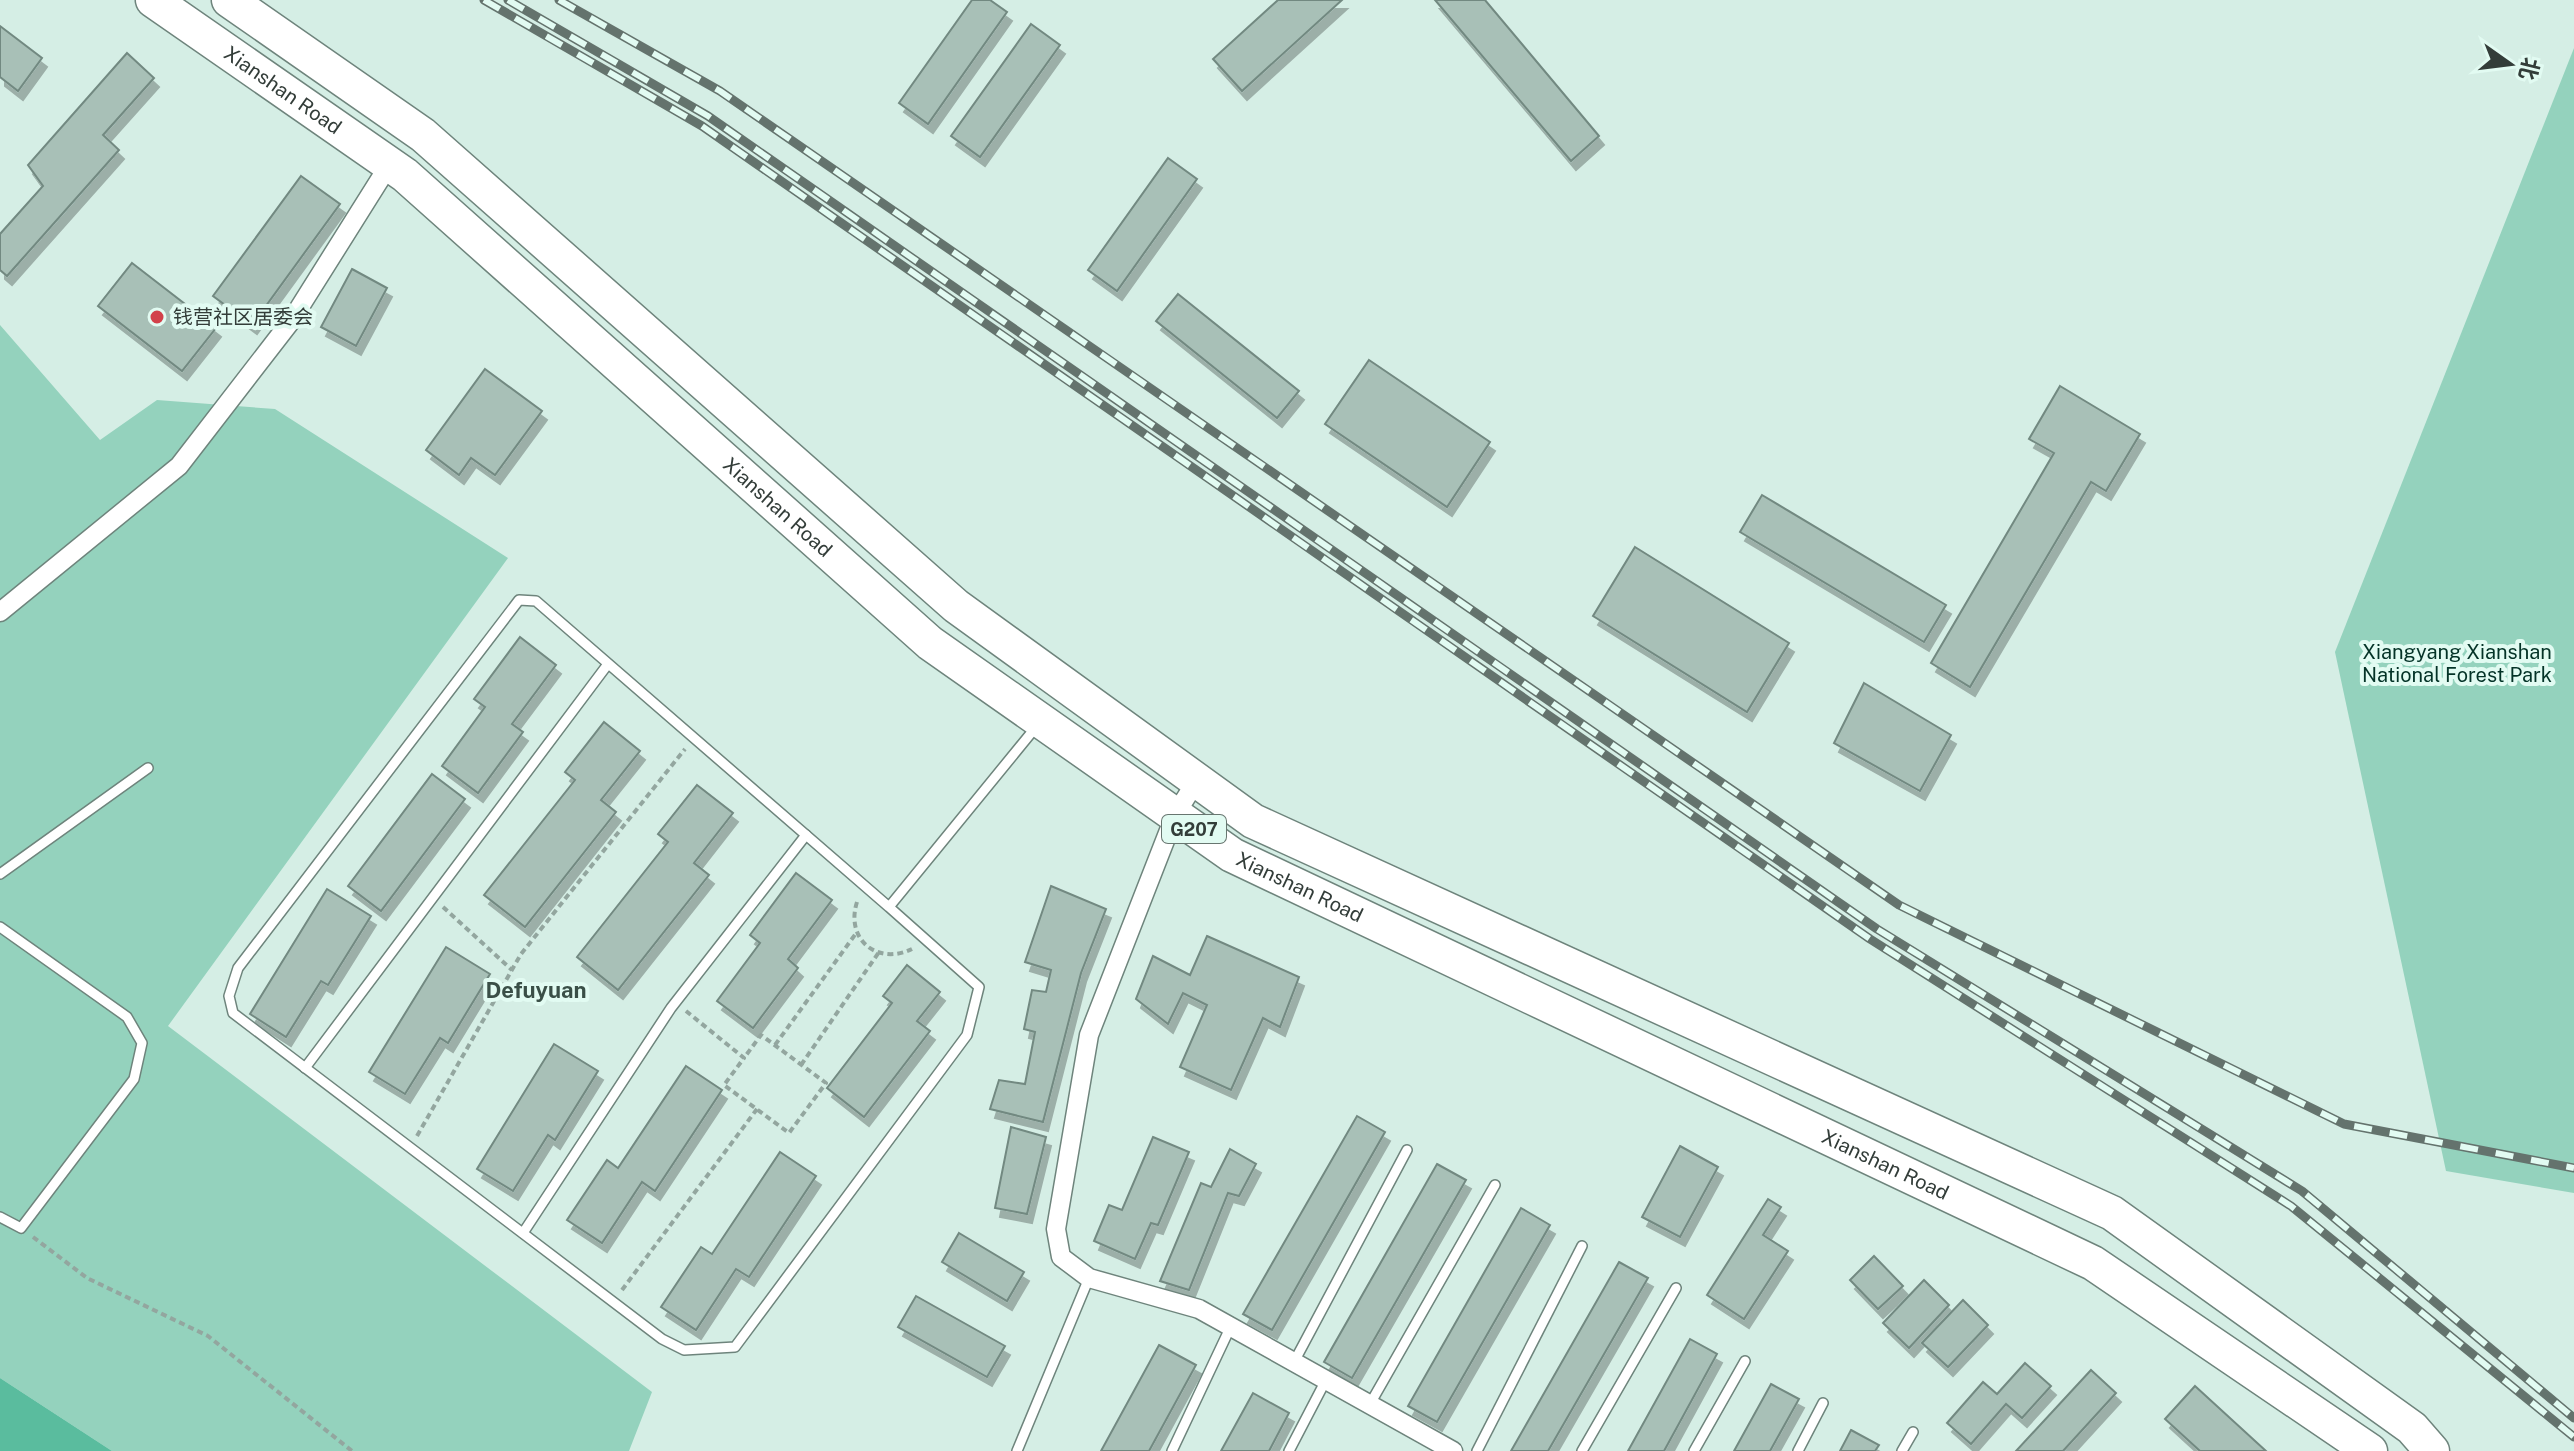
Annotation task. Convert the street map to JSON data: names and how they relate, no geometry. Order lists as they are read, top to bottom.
{
  "streets": {
    "highway": ["Xianshan Road", "G207"]
  },
  "districts": ["Defuyuan"],
  "parks": ["Xiangyang Xianshan National Forest Park"],
  "places": ["钱营社区居委会"],
  "north": "right"
}
